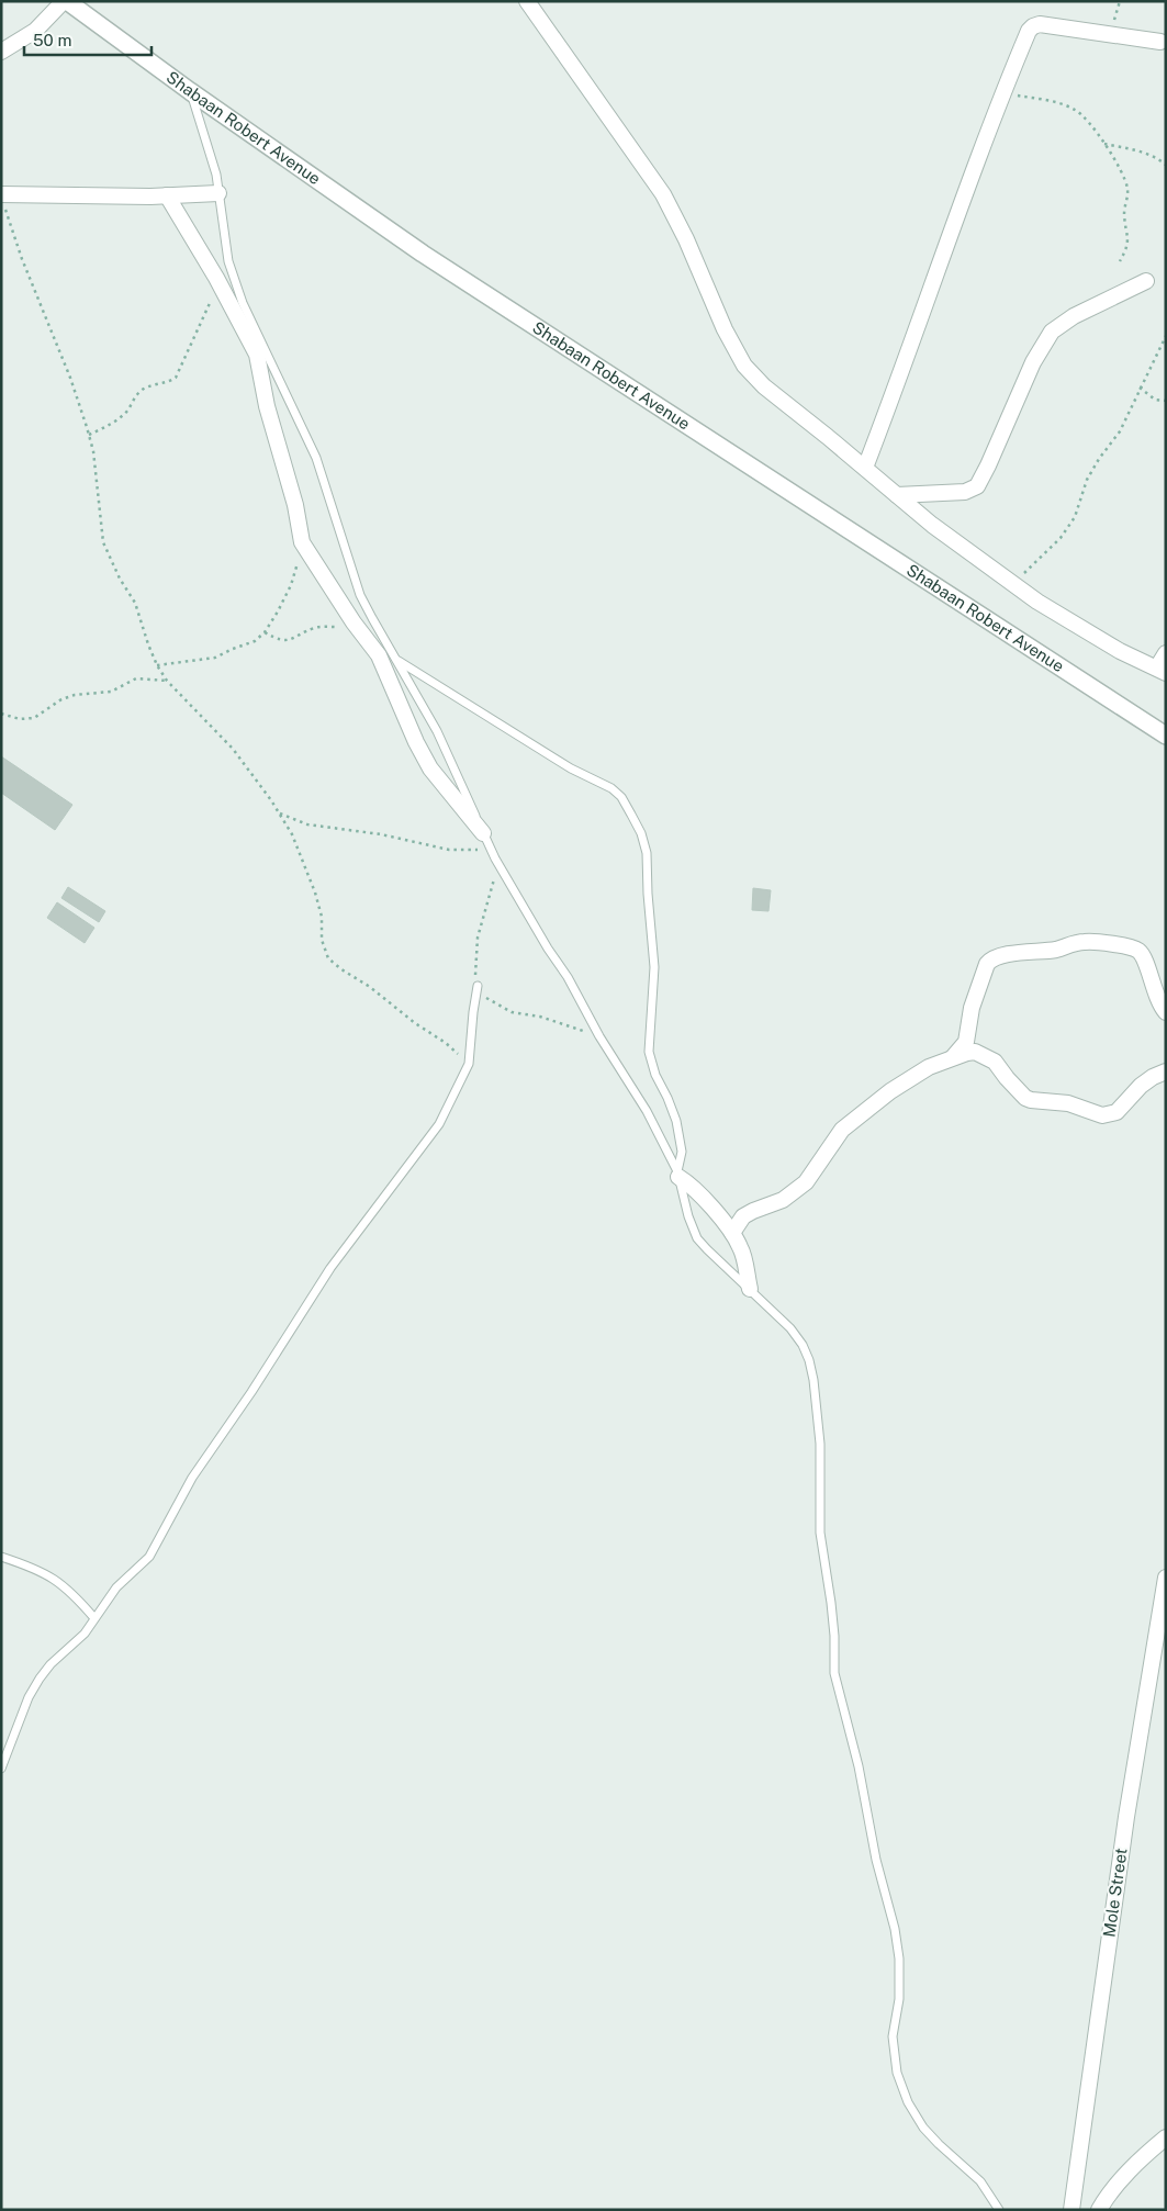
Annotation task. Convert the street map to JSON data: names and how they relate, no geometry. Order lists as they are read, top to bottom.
{
  "streets": {
    "street": ["Shabaan Robert Avenue", "Mole Street"]
  },
  "scale_bar": "50 m"
}
